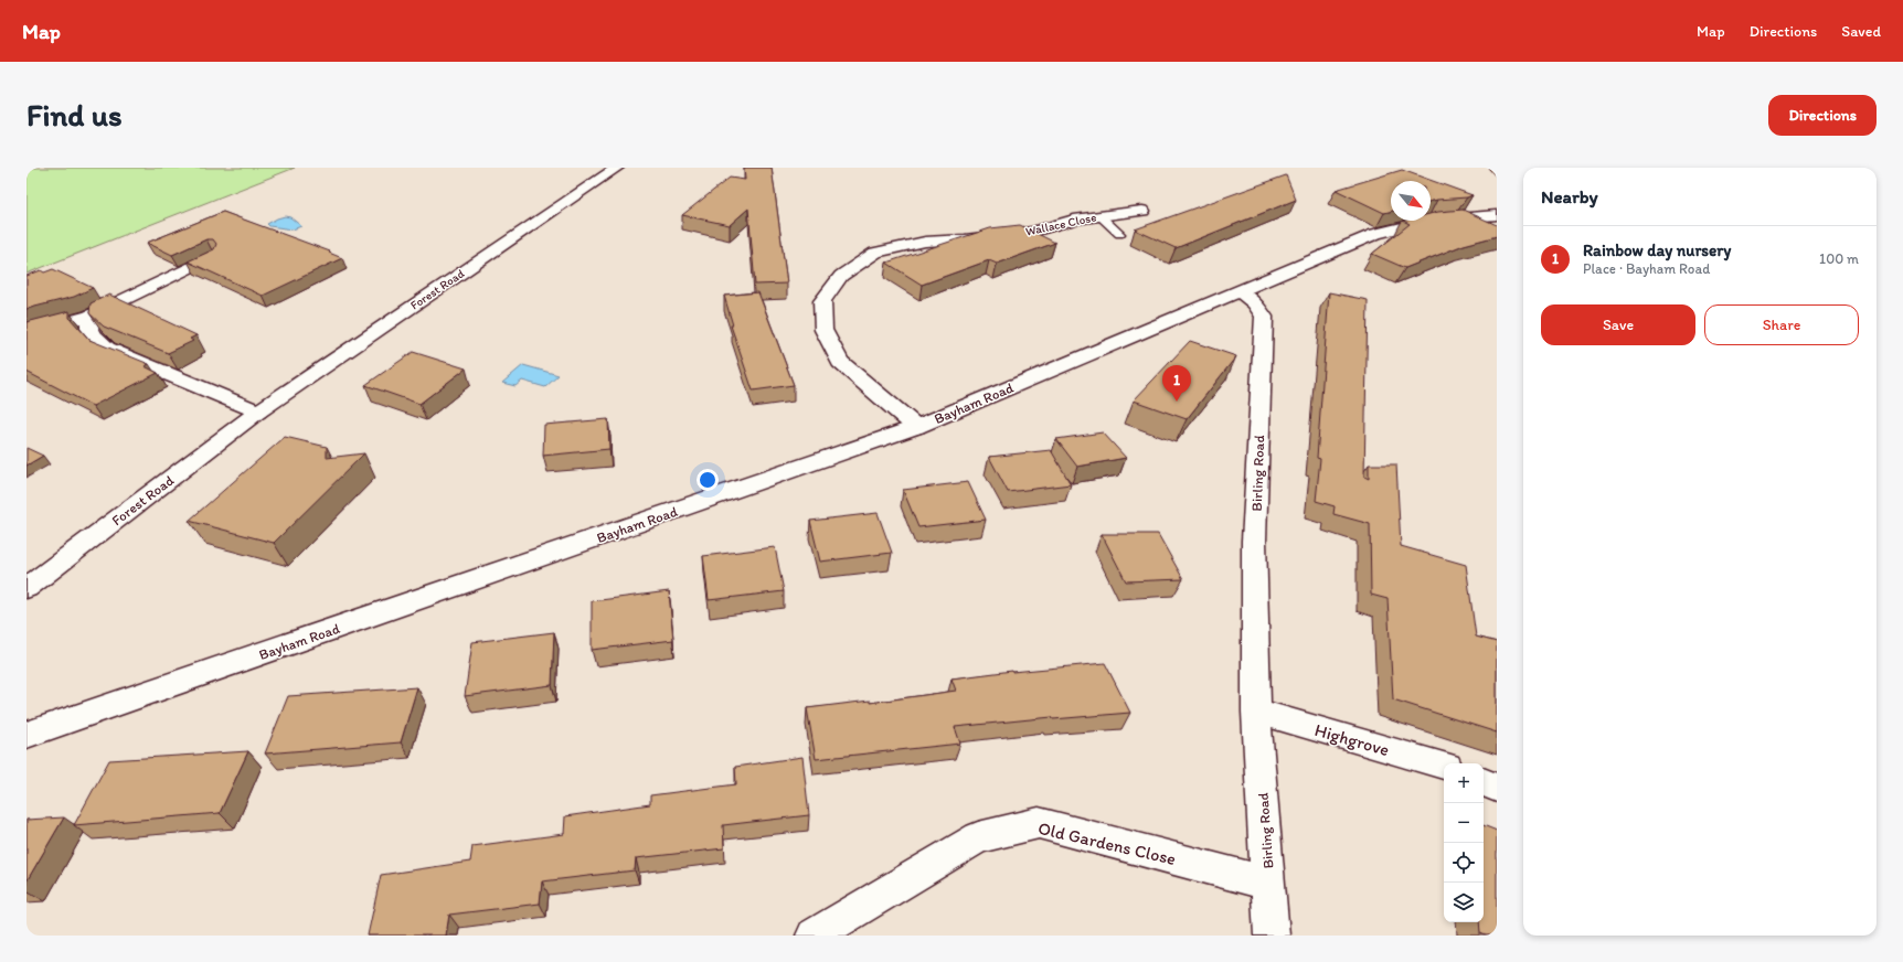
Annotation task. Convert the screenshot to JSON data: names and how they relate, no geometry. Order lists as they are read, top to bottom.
{
  "streets": {
    "street": [
      "Wallace Close",
      "Forest Road",
      "Bayham Road",
      "Birling Road",
      "Highgrove",
      "Old Gardens Close"
    ]
  },
  "crossings": [
    ["Wallace Close", "Bayham Road"],
    ["Bayham Road", "Birling Road"],
    ["Birling Road", "Highgrove"],
    ["Birling Road", "Old Gardens Close"]
  ],
  "north": "bottom right",
  "page": {
    "header": "Map",
    "nav": ["Map", "Directions", "Saved"],
    "buttons": [
      "Directions",
      ["Save", "Share"]
    ],
    "title": "Find us",
    "heading": "Nearby",
    "list": [
      {
        "mark": "1",
        "name": "Rainbow day nursery",
        "note": "Place · Bayham Road",
        "value": "100 m"
      }
    ],
    "pins": "1",
    "map_buttons": ["+", "−"]
  }
}
